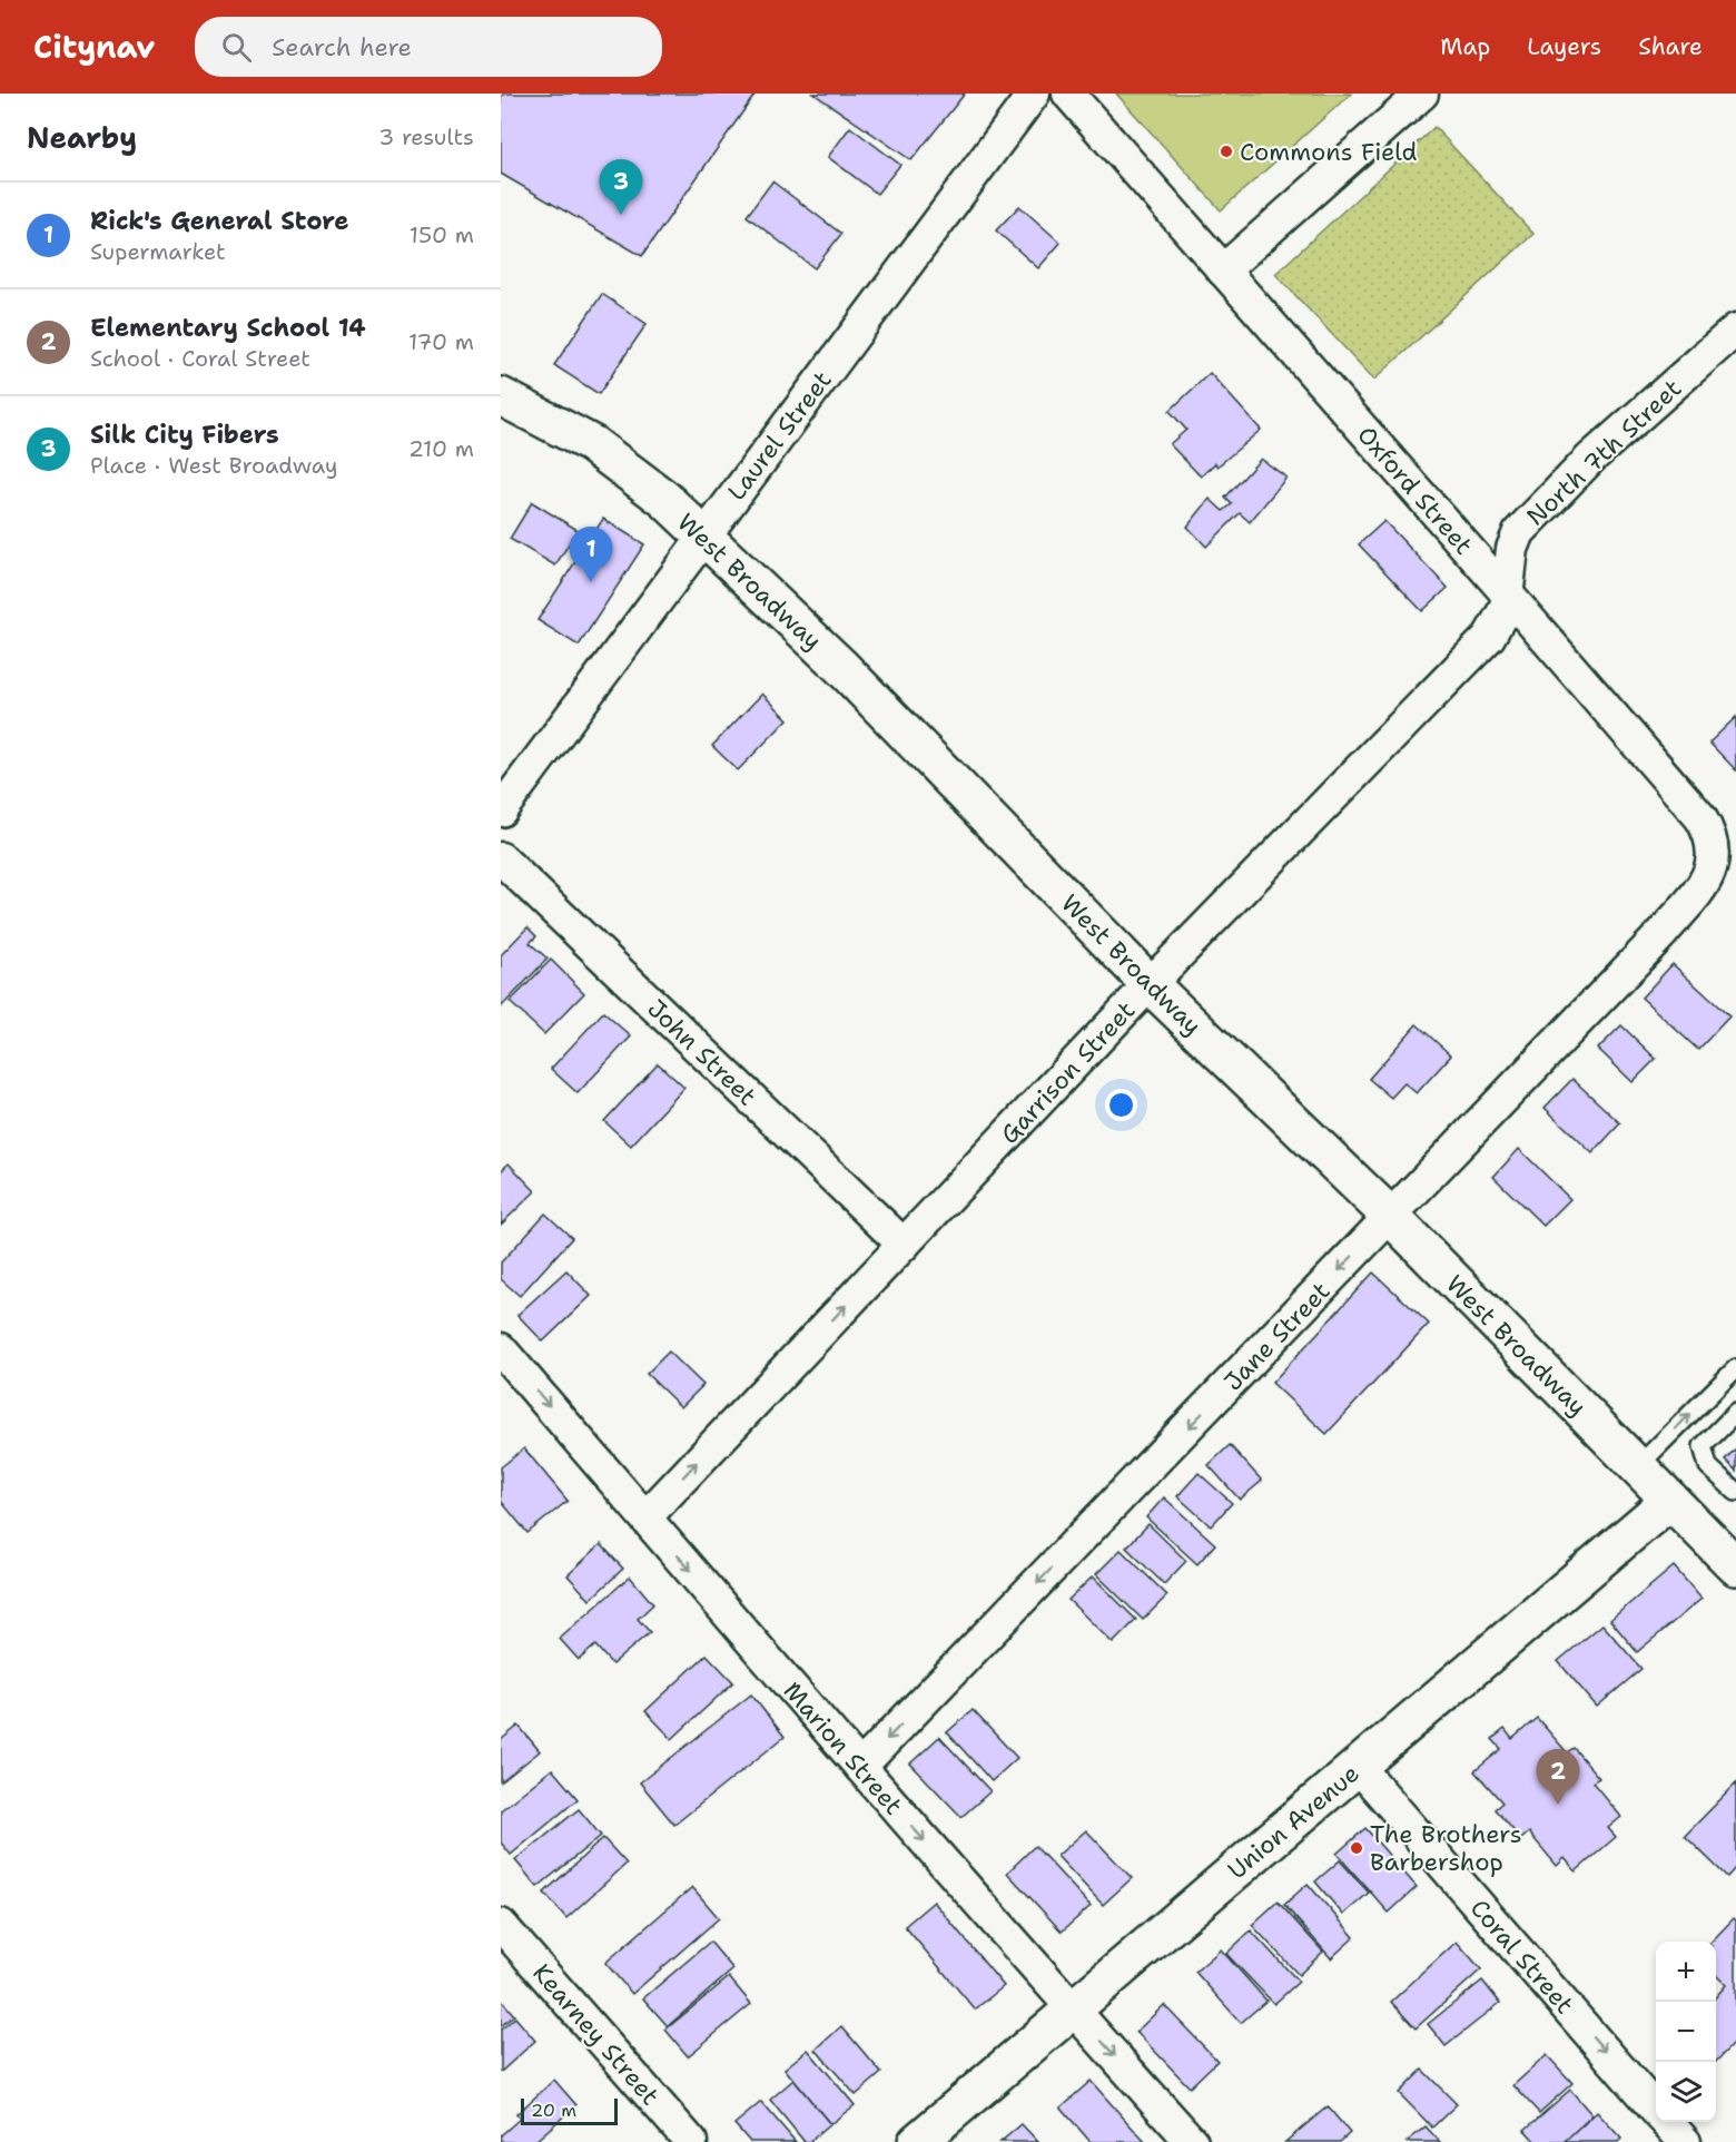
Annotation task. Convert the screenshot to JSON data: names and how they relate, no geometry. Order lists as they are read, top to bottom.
{
  "streets": {
    "main road": ["West Broadway", "Union Avenue"],
    "street": [
      "Laurel Street",
      "North 7th Street",
      "Oxford Street",
      "John Street",
      "Garrison Street",
      "Jane Street",
      "Marion Street",
      "Coral Street",
      "Kearney Street"
    ]
  },
  "crossings": [
    ["Laurel Street", "West Broadway"],
    ["North 7th Street", "Oxford Street"],
    ["North 7th Street", "Garrison Street"],
    ["Oxford Street", "Garrison Street"],
    ["Oxford Street", "Jane Street"],
    ["West Broadway", "Garrison Street"],
    ["West Broadway", "Jane Street"],
    ["West Broadway", "Union Avenue"],
    ["John Street", "Garrison Street"],
    ["Garrison Street", "Marion Street"],
    ["Jane Street", "Marion Street"],
    ["Marion Street", "Union Avenue"],
    ["Union Avenue", "Coral Street"]
  ],
  "one_way": ["Jane Street", "Marion Street", "Coral Street"],
  "places": ["Commons Field", "The Brothers Barbershop"],
  "scale_bar": "20 m",
  "page": {
    "header": "Citynav",
    "search": "Search here",
    "nav": ["Map", "Layers", "Share"],
    "heading": ["Nearby", "3 results"],
    "pins": ["3", "1", "2"],
    "list": [
      {
        "mark": "1",
        "name": "Rick's General Store",
        "note": "Supermarket",
        "value": "150 m"
      },
      {
        "mark": "2",
        "name": "Elementary School 14",
        "note": "School · Coral Street",
        "value": "170 m"
      },
      {
        "mark": "3",
        "name": "Silk City Fibers",
        "note": "Place · West Broadway",
        "value": "210 m"
      }
    ],
    "map_buttons": ["+", "−"],
    "scale": "20 m"
  }
}
